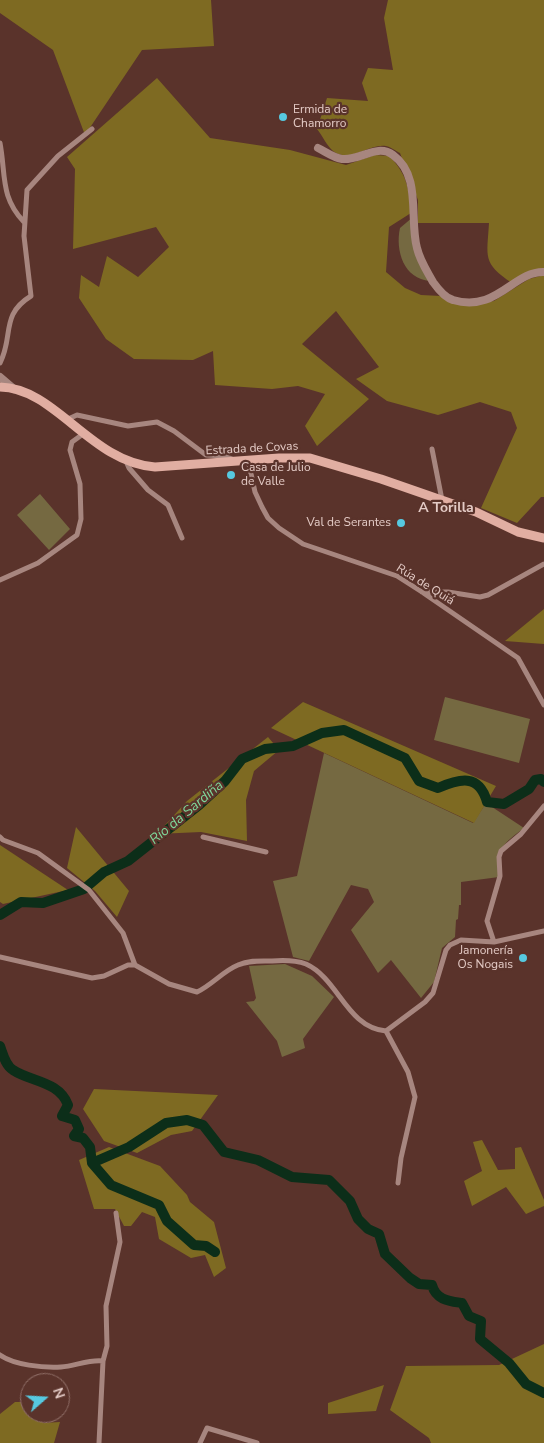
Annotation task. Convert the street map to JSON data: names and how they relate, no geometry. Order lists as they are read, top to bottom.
{
  "streets": {
    "main road": ["Estrada de Covas"],
    "street": ["Rúa de Quiá"]
  },
  "crossings": [
    ["Estrada de Covas", "Rúa de Quiá"]
  ],
  "districts": ["A Torilla"],
  "water": ["Río da Sardiña"],
  "places": [
    "Ermida de Chamorro",
    "Casa de Julio de Valle",
    "Val de Serantes",
    "Jamonería Os Nogais"
  ],
  "north": "right"
}
